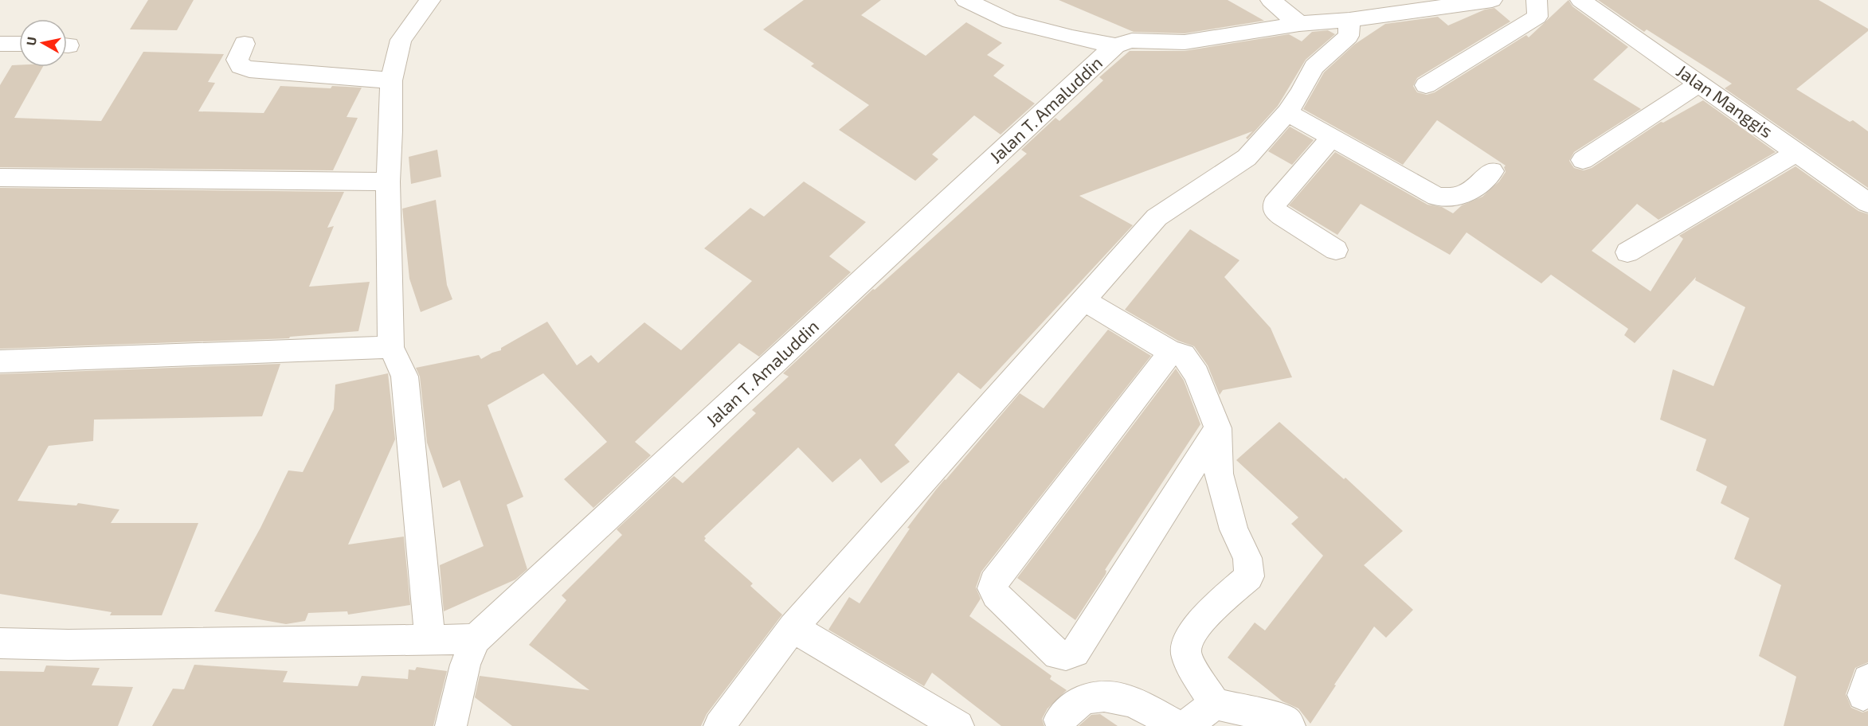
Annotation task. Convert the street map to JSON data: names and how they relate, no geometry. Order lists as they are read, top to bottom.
{
  "streets": {
    "street": ["Jalan Manggis", "Jalan T. Amaluddin"]
  },
  "north": "left"
}
